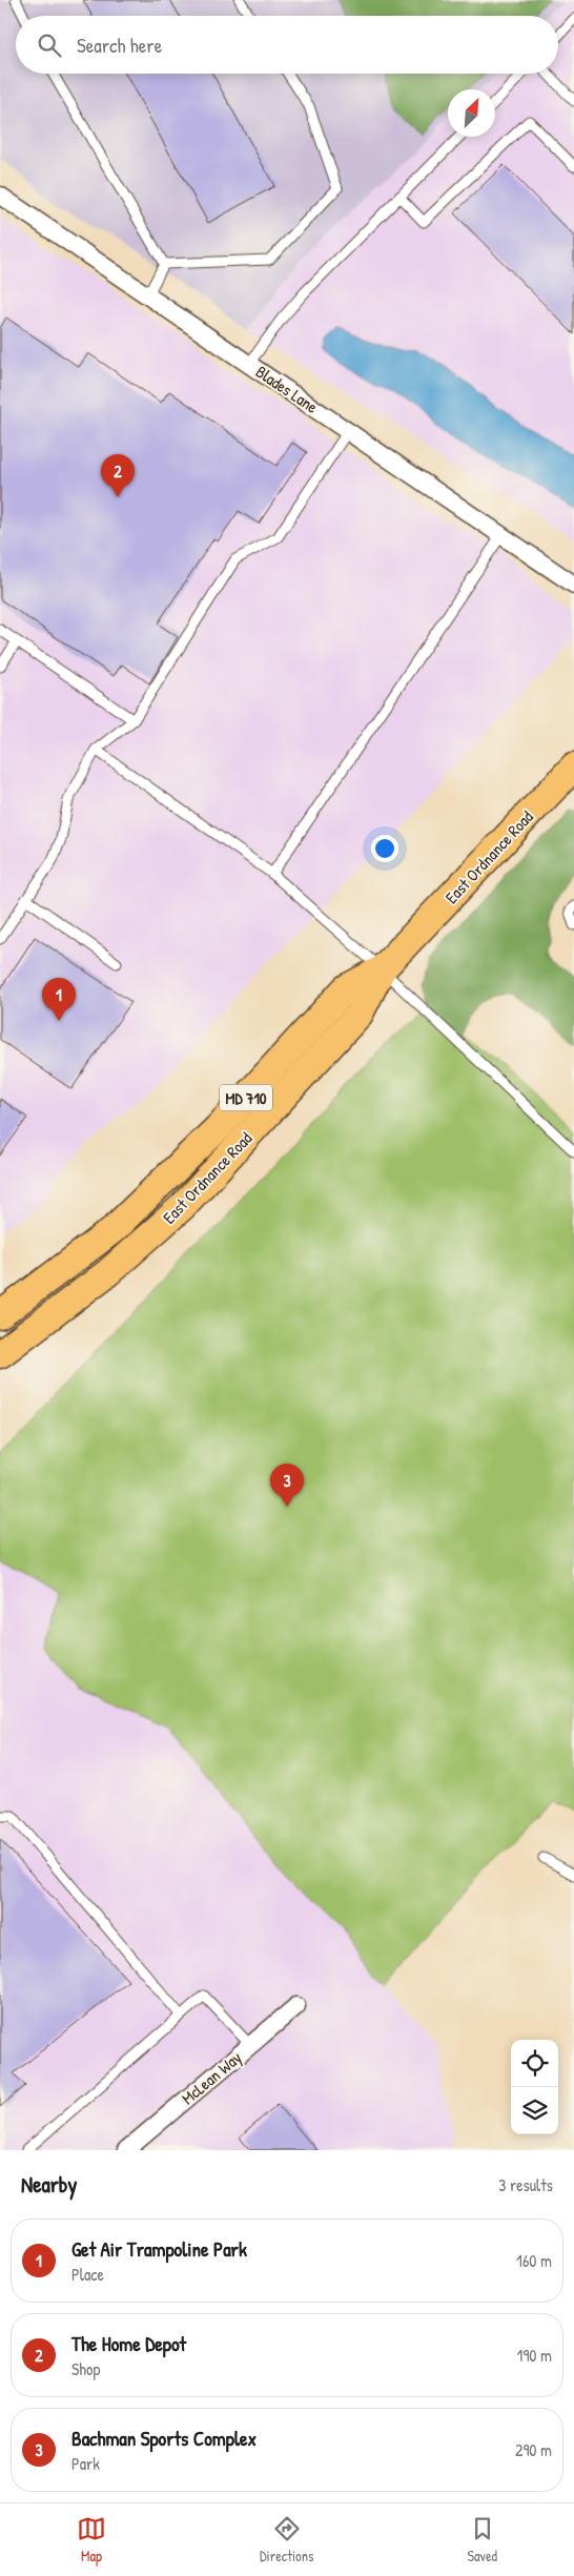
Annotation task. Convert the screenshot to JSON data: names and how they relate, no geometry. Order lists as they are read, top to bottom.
{
  "streets": {
    "main road": ["East Ordnance Road", "MD 710"],
    "street": ["Blades Lane", "McLean Way"]
  },
  "north": "top right",
  "page": {
    "search": "Search here",
    "pins": ["2", "1", "3"],
    "heading": ["Nearby", "3 results"],
    "list": [
      {
        "mark": "1",
        "name": "Get Air Trampoline Park",
        "note": "Place",
        "value": "160 m"
      },
      {
        "mark": "2",
        "name": "The Home Depot",
        "note": "Shop",
        "value": "190 m"
      },
      {
        "mark": "3",
        "name": "Bachman Sports Complex",
        "note": "Park",
        "value": "290 m"
      }
    ],
    "nav": ["Map", "Directions", "Saved"]
  }
}
